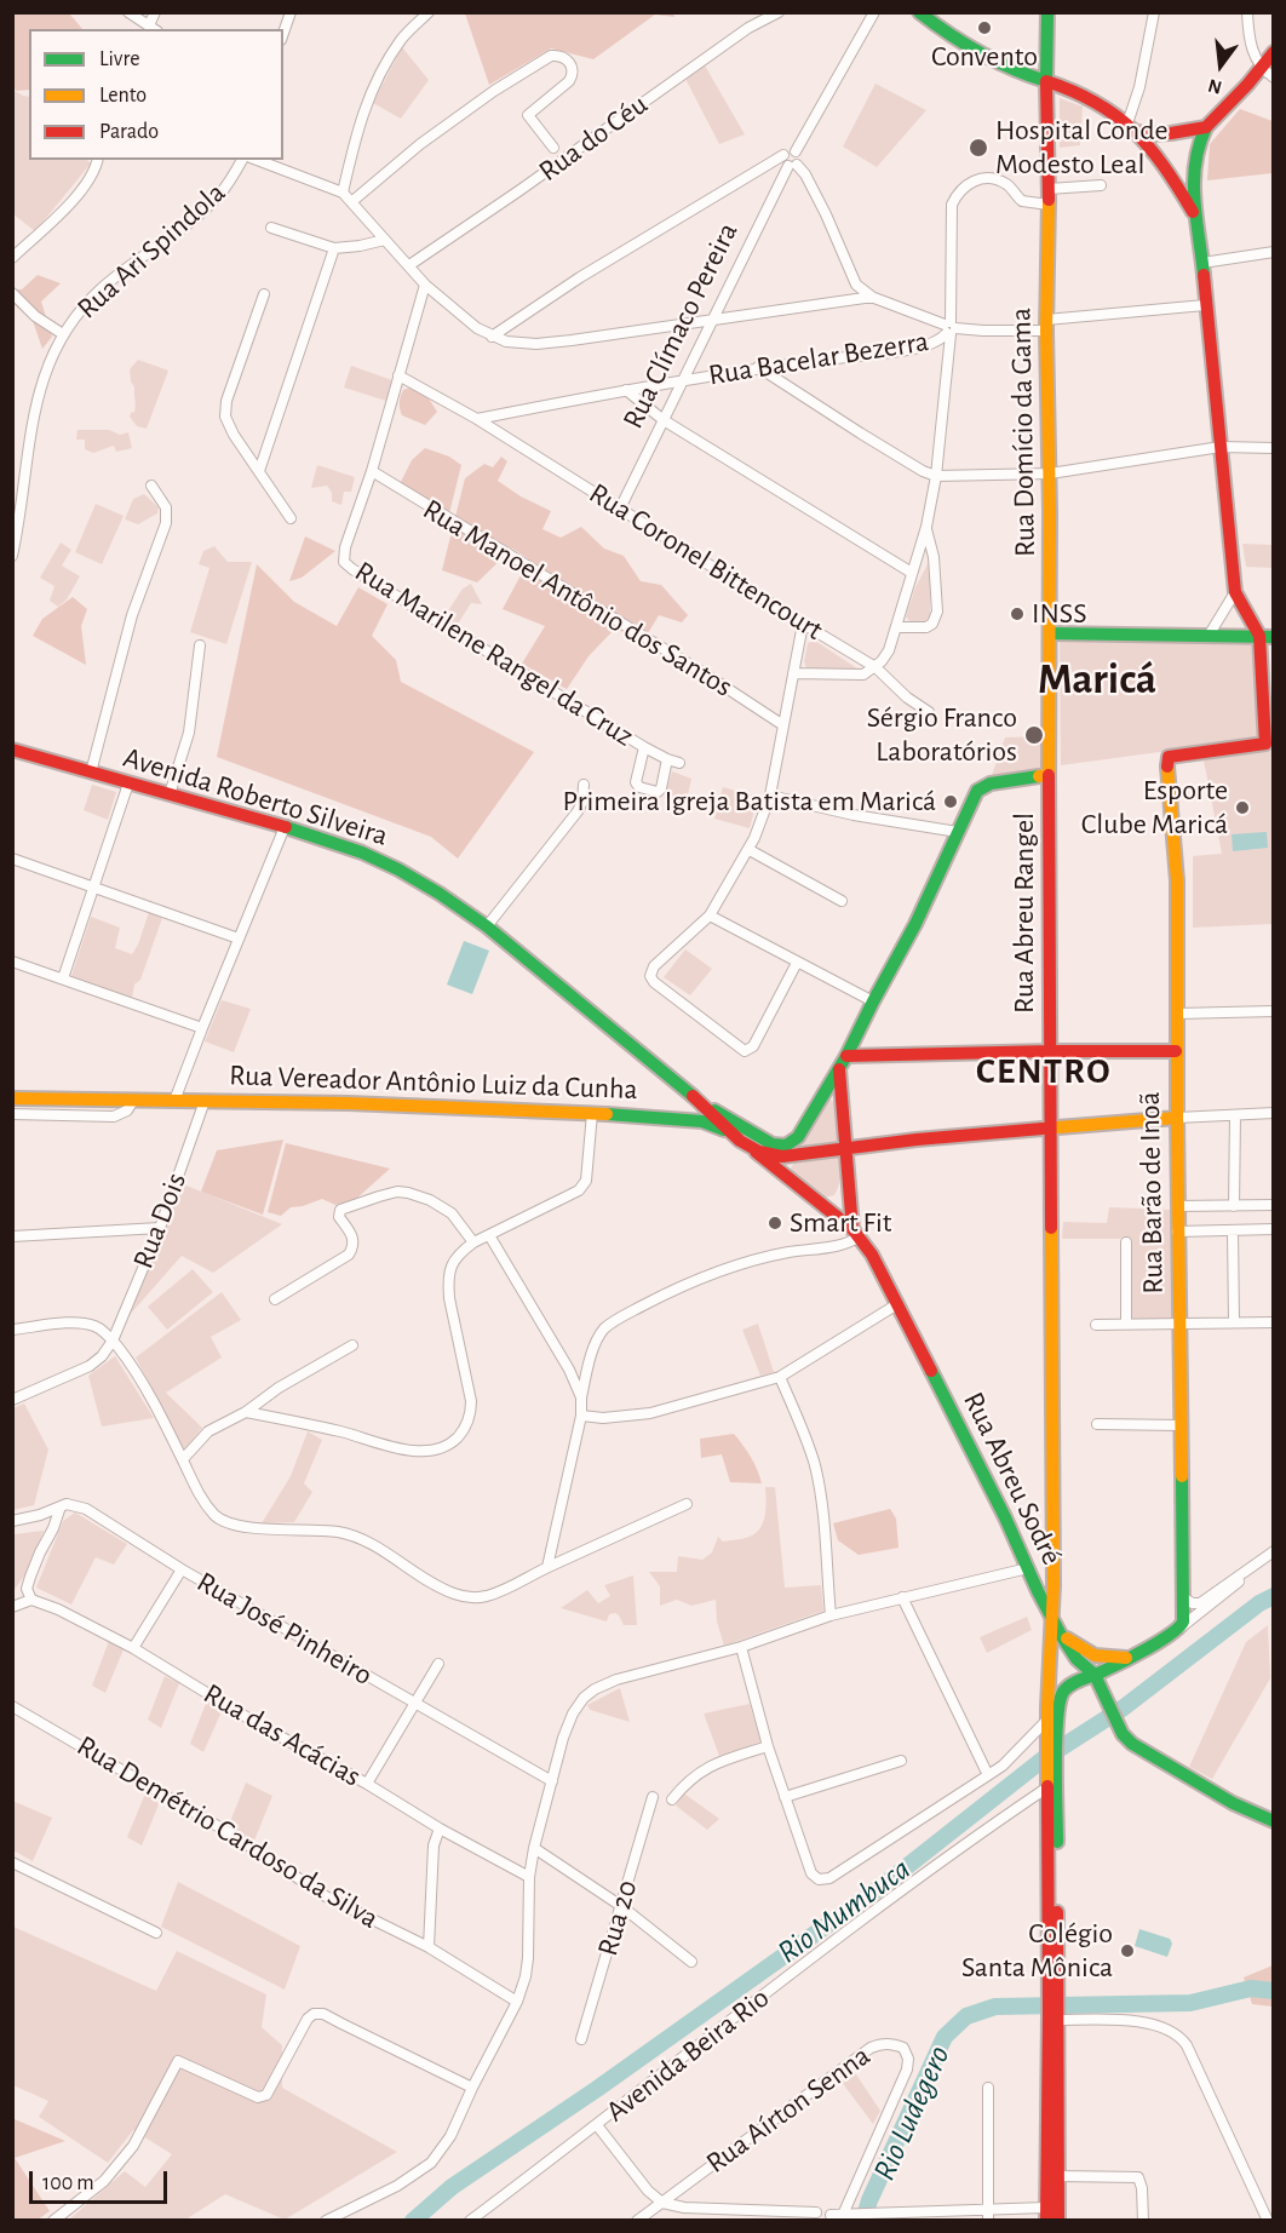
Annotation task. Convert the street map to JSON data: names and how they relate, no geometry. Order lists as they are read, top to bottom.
{
  "streets": {
    "main road": [
      "Rua Domício da Gama",
      "Avenida Roberto Silveira",
      "Rua Abreu Rangel",
      "Rua Vereador Antônio Luiz da Cunha",
      "Rua Barão de Inoã",
      "Rua Abreu Sodré"
    ],
    "street": [
      "Rua do Céu",
      "Rua Ari Spindola",
      "Rua Clímaco Pereira",
      "Rua Bacelar Bezerra",
      "Rua Coronel Bittencourt",
      "Rua Manoel Antônio dos Santos",
      "Rua Marilene Rangel da Cruz",
      "Rua Dois",
      "Rua José Pinheiro",
      "Rua das Acácias",
      "Rua Demétrio Cardoso da Silva",
      "Rua 20",
      "Avenida Beira Rio",
      "Rua Aírton Senna"
    ]
  },
  "crossings": [
    ["Rua Clímaco Pereira", "Rua Bacelar Bezerra"],
    ["Rua Clímaco Pereira", "Rua Coronel Bittencourt"],
    ["Rua Bacelar Bezerra", "Rua Coronel Bittencourt"],
    ["Rua Domício da Gama", "Rua Abreu Rangel"],
    ["Rua Manoel Antônio dos Santos", "Rua Marilene Rangel da Cruz"],
    ["Avenida Roberto Silveira", "Rua Vereador Antônio Luiz da Cunha"],
    ["Avenida Roberto Silveira", "Rua Abreu Sodré"],
    ["Rua Abreu Rangel", "Rua Abreu Sodré"],
    ["Rua Vereador Antônio Luiz da Cunha", "Rua Dois"]
  ],
  "districts": ["Maricá", "CENTRO"],
  "water": ["Rio Mumbuca", "Rio Ludegero"],
  "places": [
    "Convento",
    "Hospital Conde Modesto Leal",
    "INSS",
    "Sérgio Franco Laboratórios",
    "Primeira Igreja Batista em Maricá",
    "Esporte Clube Maricá",
    "Smart Fit",
    "Colégio Santa Mônica"
  ],
  "legend": ["Livre", "Lento", "Parado"],
  "scale_bar": "100 m",
  "north": "bottom"
}
